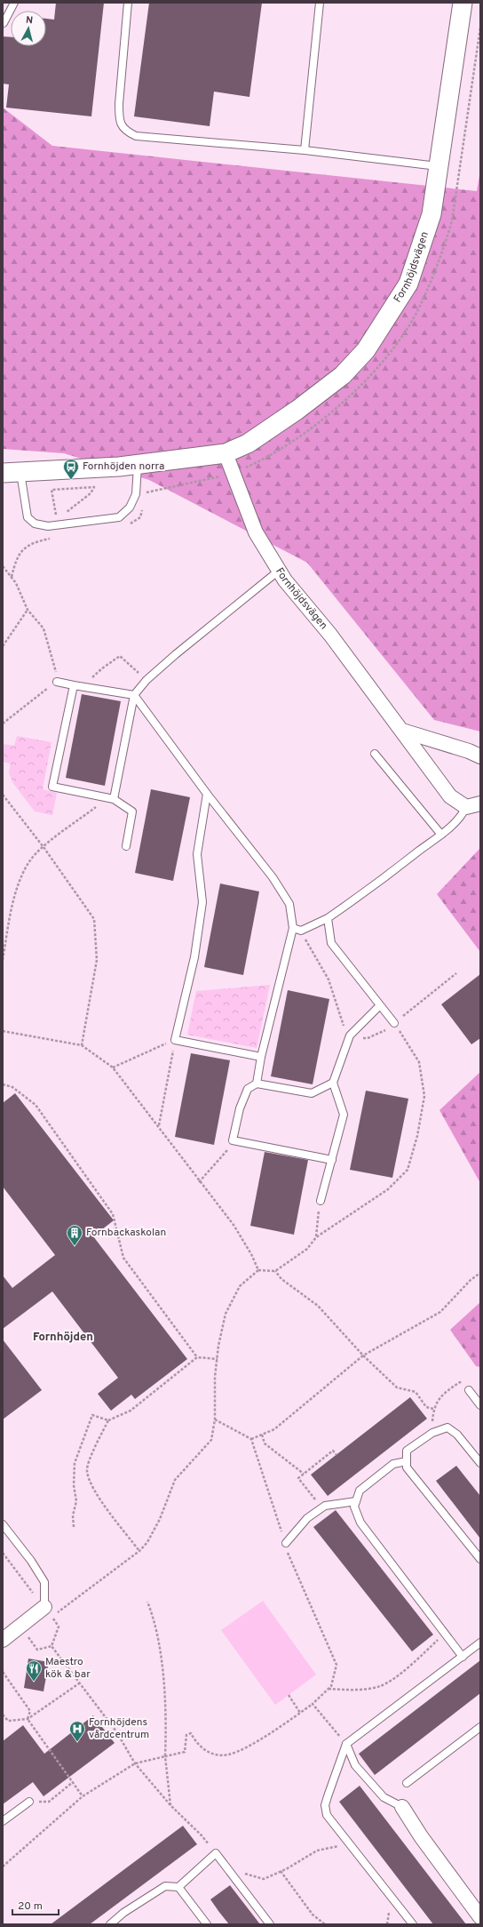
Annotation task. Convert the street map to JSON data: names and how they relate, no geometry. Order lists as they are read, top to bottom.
{
  "streets": {
    "street": ["Fornhöjdsvägen"]
  },
  "districts": ["Fornhöjden"],
  "places": {
    "bus stop": ["Fornhöjden norra"],
    "building": ["Fornbackaskolan"],
    "restaurant": ["Maestro kök & bar"],
    "hospital": ["Fornhöjdens vårdcentrum"]
  },
  "scale_bar": "20 m",
  "north": "top"
}
